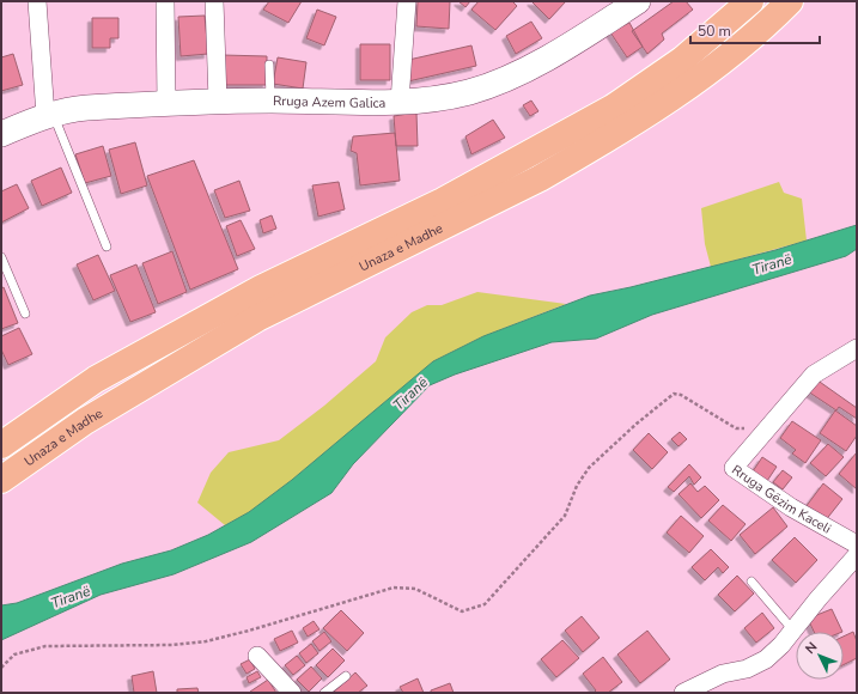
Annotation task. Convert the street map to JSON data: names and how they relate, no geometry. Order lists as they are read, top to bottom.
{
  "streets": {
    "highway": ["Unaza e Madhe"],
    "main road": ["Rruga Azem Galica"],
    "street": ["Rruga Gëzim Kaceli"]
  },
  "water": ["Tiranë"],
  "scale_bar": "50 m",
  "north": "top left"
}
